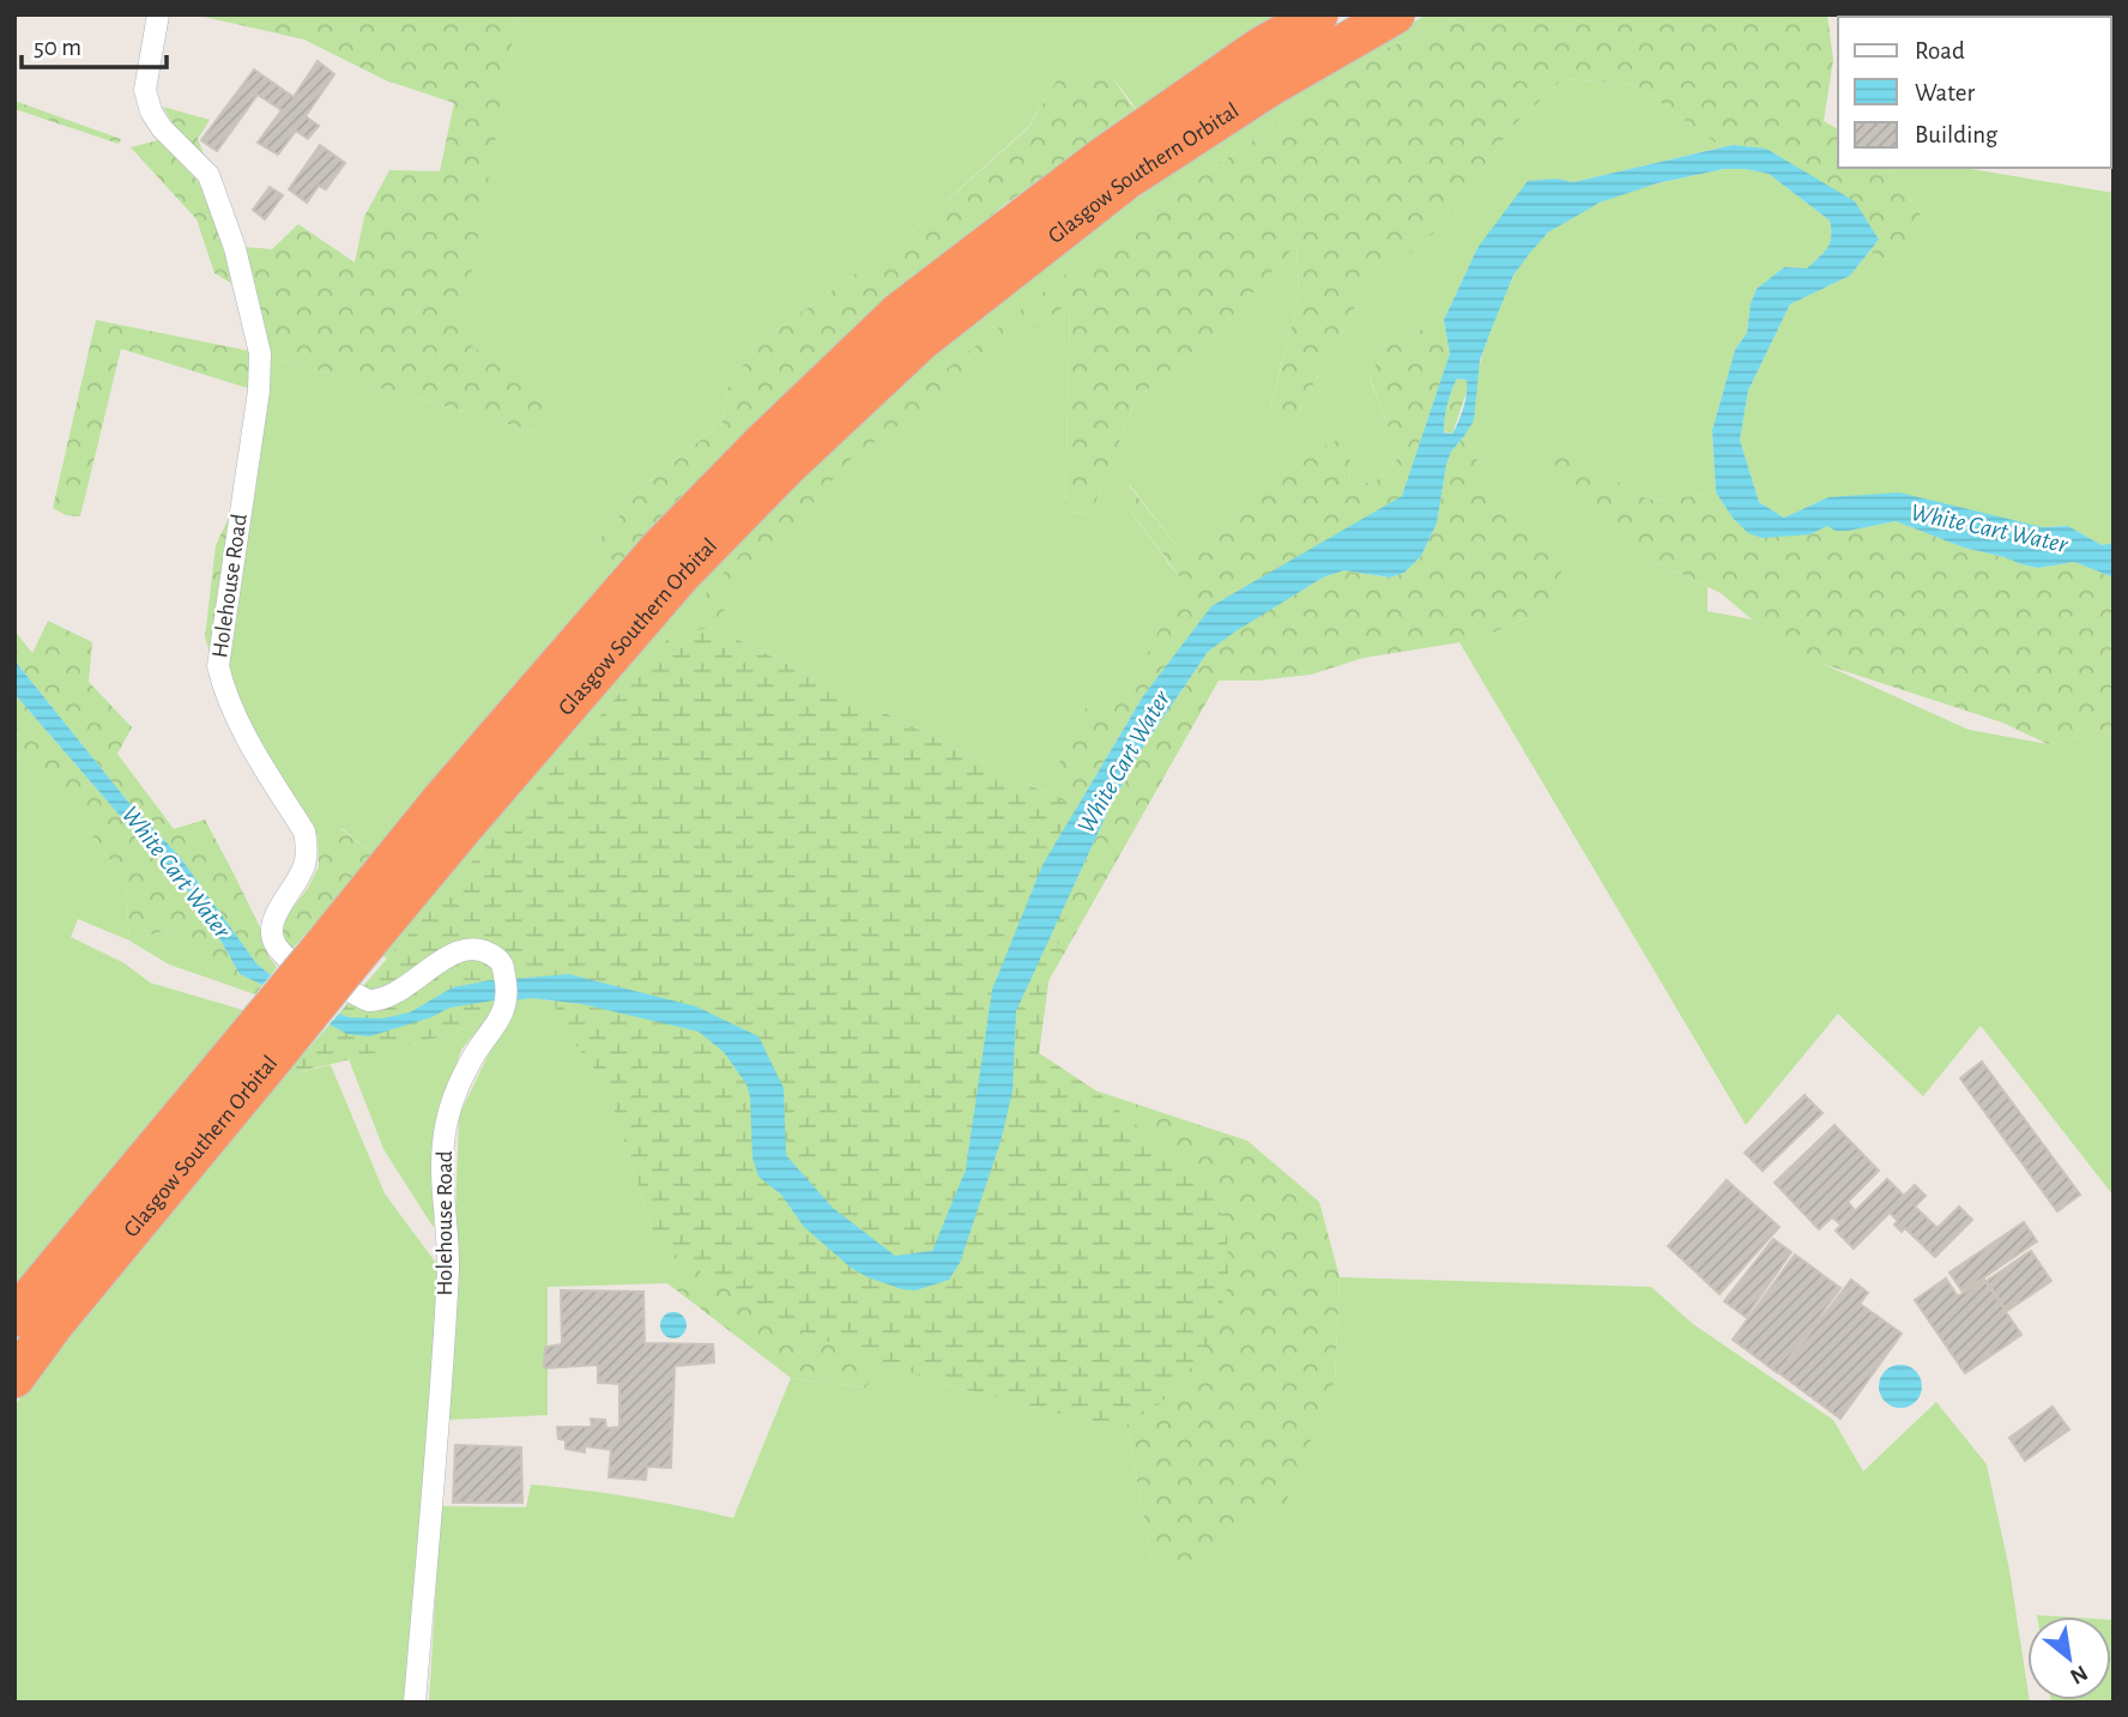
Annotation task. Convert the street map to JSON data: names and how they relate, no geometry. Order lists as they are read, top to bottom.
{
  "streets": {
    "highway": ["Glasgow Southern Orbital"],
    "street": ["Holehouse Road"]
  },
  "water": ["White Cart Water"],
  "legend": ["Road", "Water", "Building"],
  "scale_bar": "50 m",
  "north": "bottom right"
}
